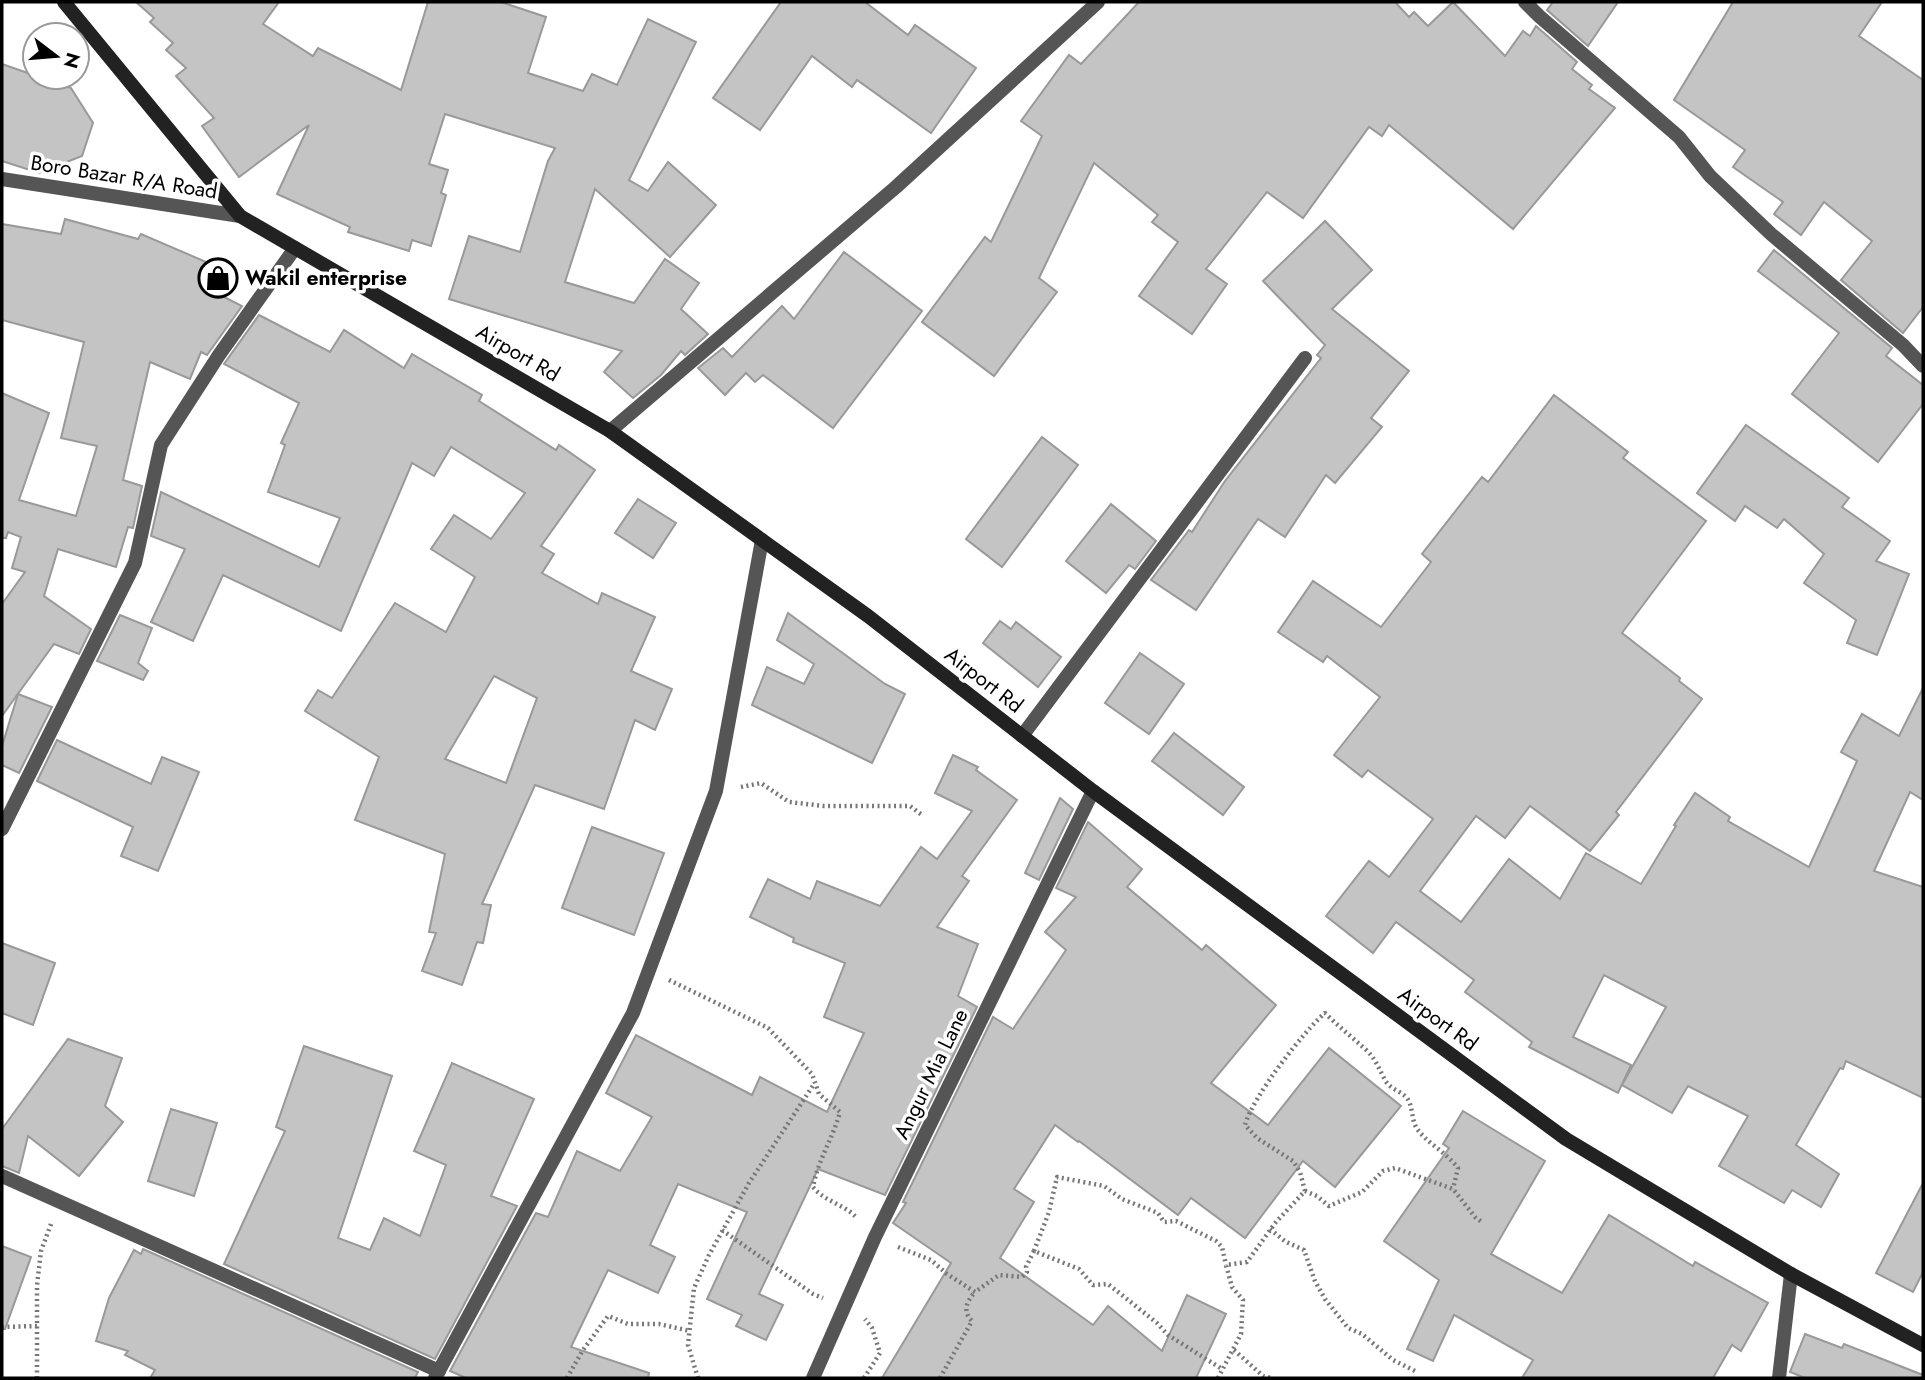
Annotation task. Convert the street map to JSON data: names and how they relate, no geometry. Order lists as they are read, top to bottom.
{
  "streets": {
    "main road": ["Airport Rd"],
    "street": ["Boro Bazar R/A Road", "Angur Mia Lane"]
  },
  "crossings": [
    ["Boro Bazar R/A Road", "Airport Rd"],
    ["Airport Rd", "Angur Mia Lane"]
  ],
  "places": {
    "shop": ["Wakil enterprise"]
  },
  "north": "right"
}
